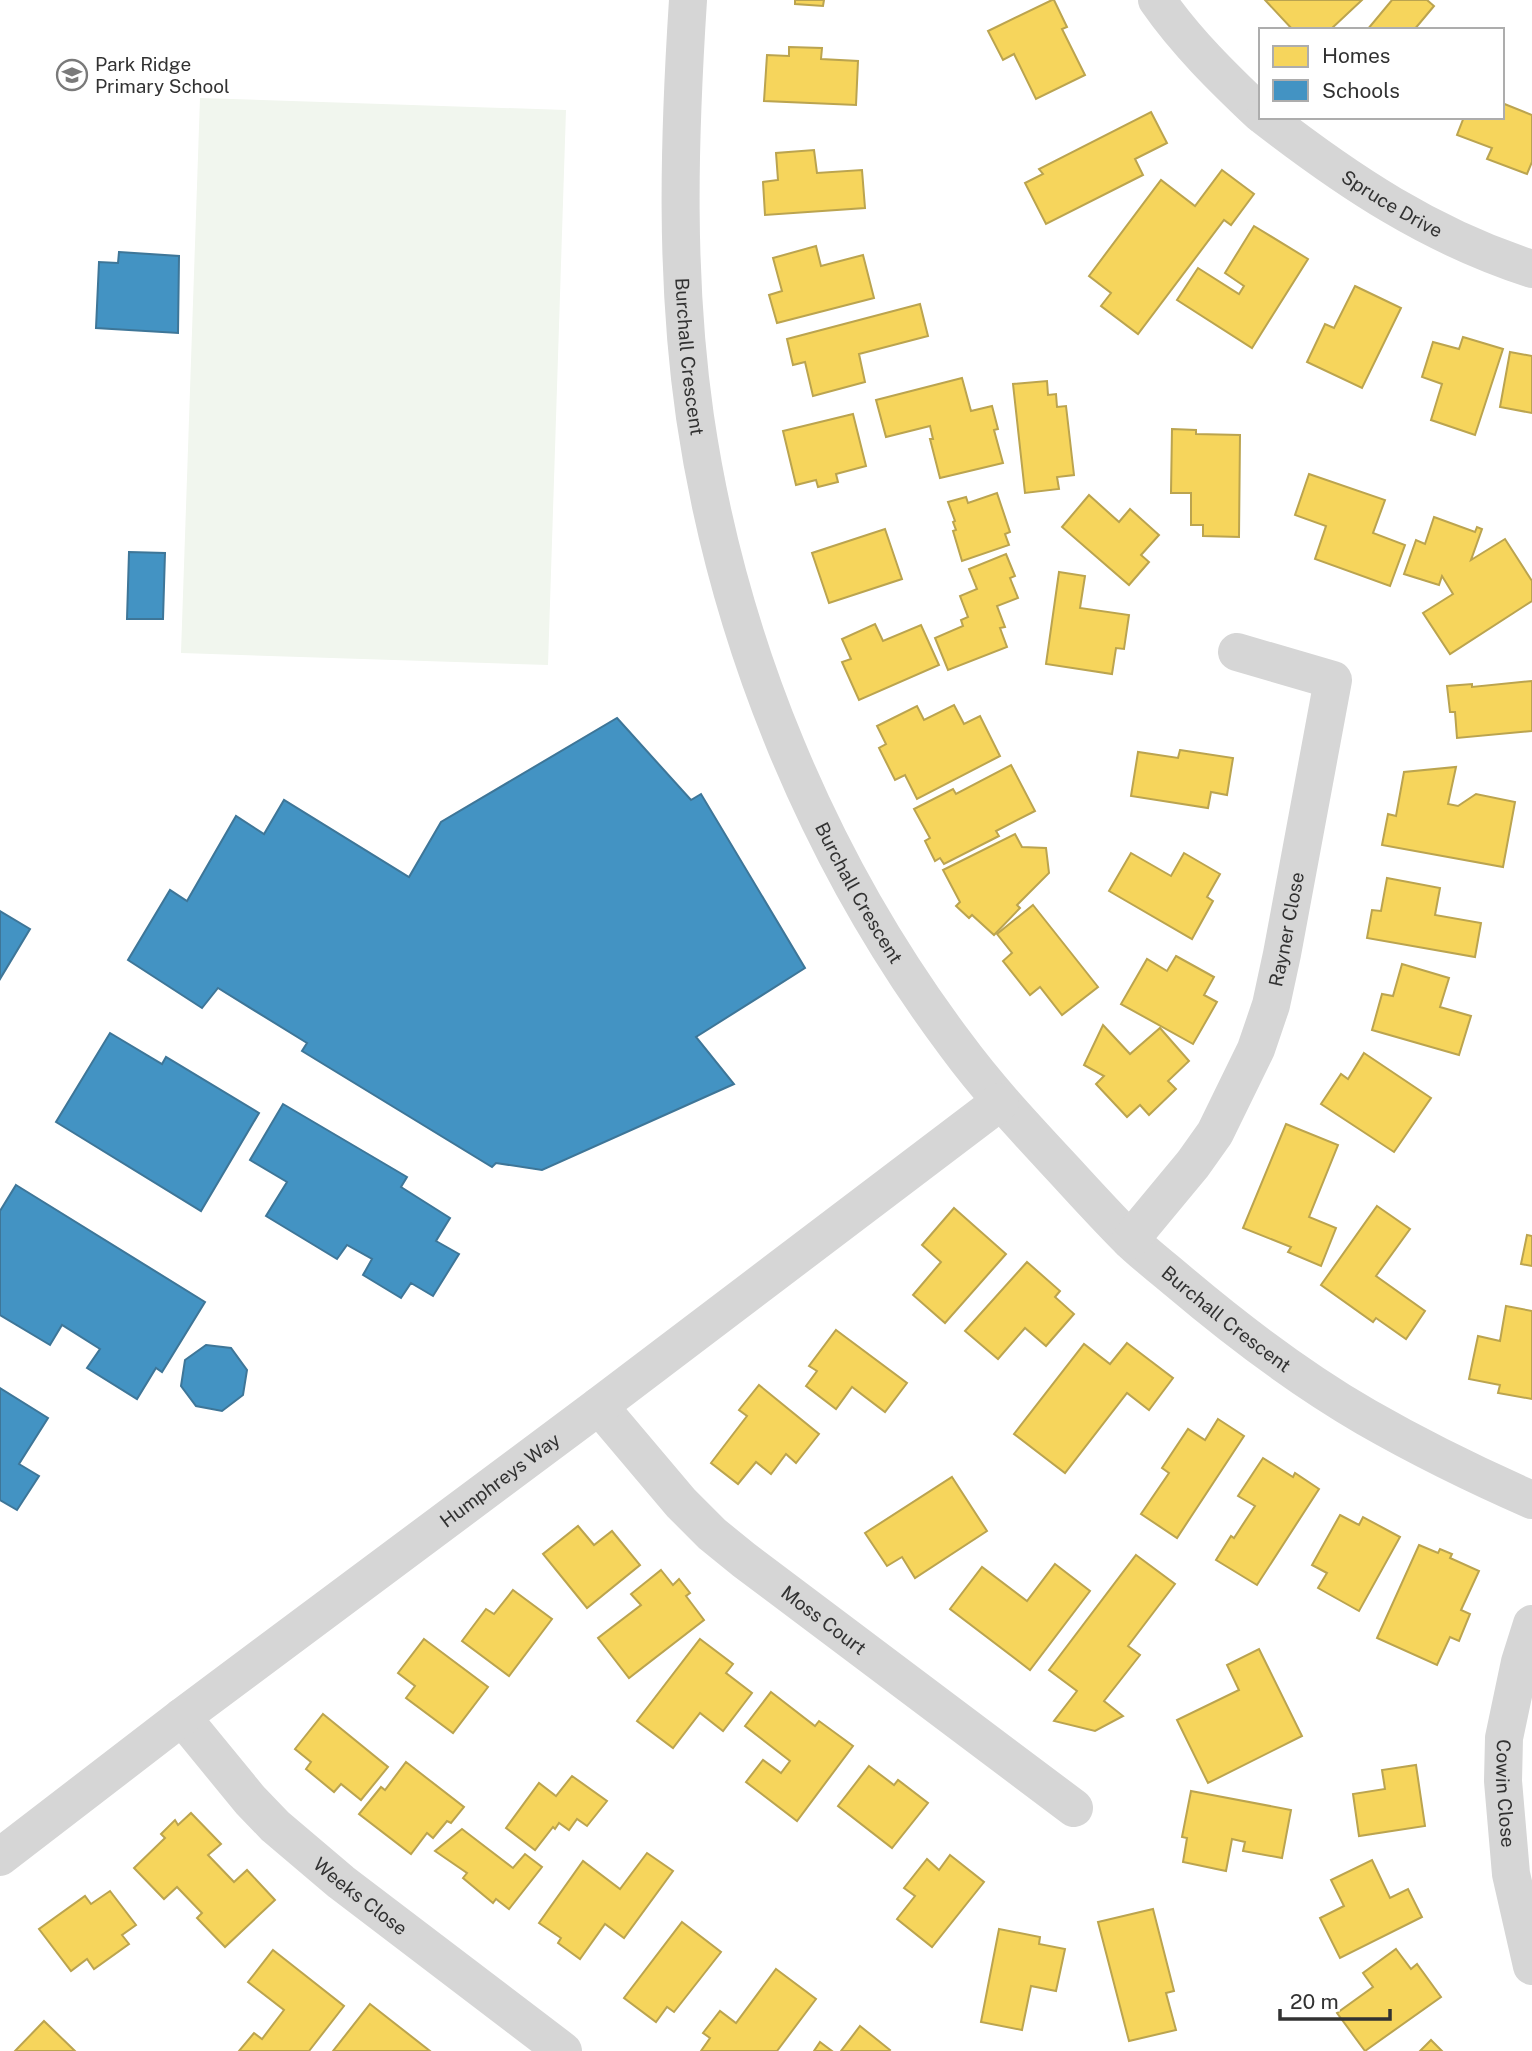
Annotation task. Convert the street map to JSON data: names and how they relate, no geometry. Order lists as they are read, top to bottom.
{
  "streets": {
    "street": [
      "Spruce Drive",
      "Burchall Crescent",
      "Rayner Close",
      "Humphreys Way",
      "Moss Court",
      "Cowin Close",
      "Weeks Close"
    ]
  },
  "crossings": [
    ["Burchall Crescent", "Rayner Close"],
    ["Burchall Crescent", "Humphreys Way"],
    ["Humphreys Way", "Moss Court"],
    ["Humphreys Way", "Weeks Close"]
  ],
  "places": {
    "school or university": ["Park Ridge Primary School"]
  },
  "legend": ["Homes", "Schools"],
  "scale_bar": "20 m"
}
